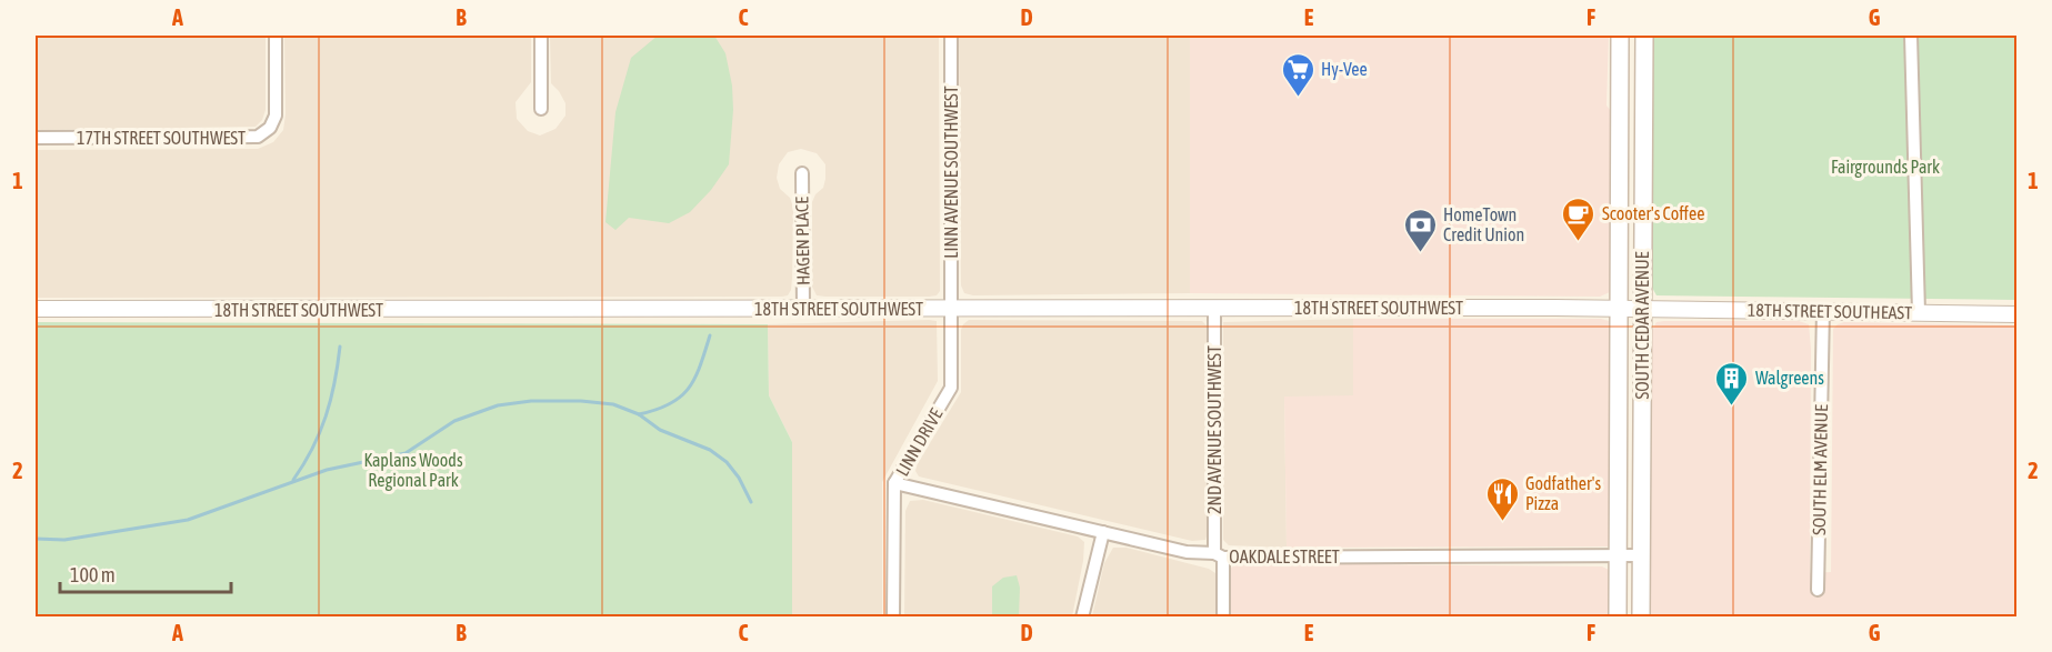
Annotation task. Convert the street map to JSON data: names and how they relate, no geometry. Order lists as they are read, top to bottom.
{
  "streets": {
    "main road": ["SOUTH CEDAR AVENUE"],
    "street": [
      "17TH STREET SOUTHWEST",
      "LINN AVENUE SOUTHWEST",
      "HAGEN PLACE",
      "18TH STREET SOUTHWEST",
      "18TH STREET SOUTHEAST",
      "2ND AVENUE SOUTHWEST",
      "LINN DRIVE",
      "SOUTH ELM AVENUE",
      "OAKDALE STREET"
    ]
  },
  "crossings": [
    ["LINN AVENUE SOUTHWEST", "18TH STREET SOUTHWEST"],
    ["LINN AVENUE SOUTHWEST", "LINN DRIVE"],
    ["HAGEN PLACE", "18TH STREET SOUTHWEST"],
    ["18TH STREET SOUTHWEST", "18TH STREET SOUTHEAST"],
    ["18TH STREET SOUTHWEST", "SOUTH CEDAR AVENUE"],
    ["18TH STREET SOUTHWEST", "2ND AVENUE SOUTHWEST"],
    ["18TH STREET SOUTHWEST", "LINN DRIVE"],
    ["18TH STREET SOUTHEAST", "SOUTH CEDAR AVENUE"],
    ["18TH STREET SOUTHEAST", "SOUTH ELM AVENUE"],
    ["SOUTH CEDAR AVENUE", "OAKDALE STREET"],
    ["2ND AVENUE SOUTHWEST", "OAKDALE STREET"],
    ["LINN DRIVE", "OAKDALE STREET"]
  ],
  "parks": ["Fairgrounds Park", "Kaplans Woods Regional Park"],
  "places": {
    "supermarket": ["Hy-Vee"],
    "cafe": ["Scooter's Coffee"],
    "bank": ["HomeTown Credit Union"],
    "building": ["Walgreens"],
    "restaurant": ["Godfather's Pizza"]
  },
  "scale_bar": "100 m",
  "grid": {
    "columns": [
      "A",
      "B",
      "C",
      "D",
      "E",
      "F",
      "G"
    ],
    "rows": ["1", "2"]
  }
}
